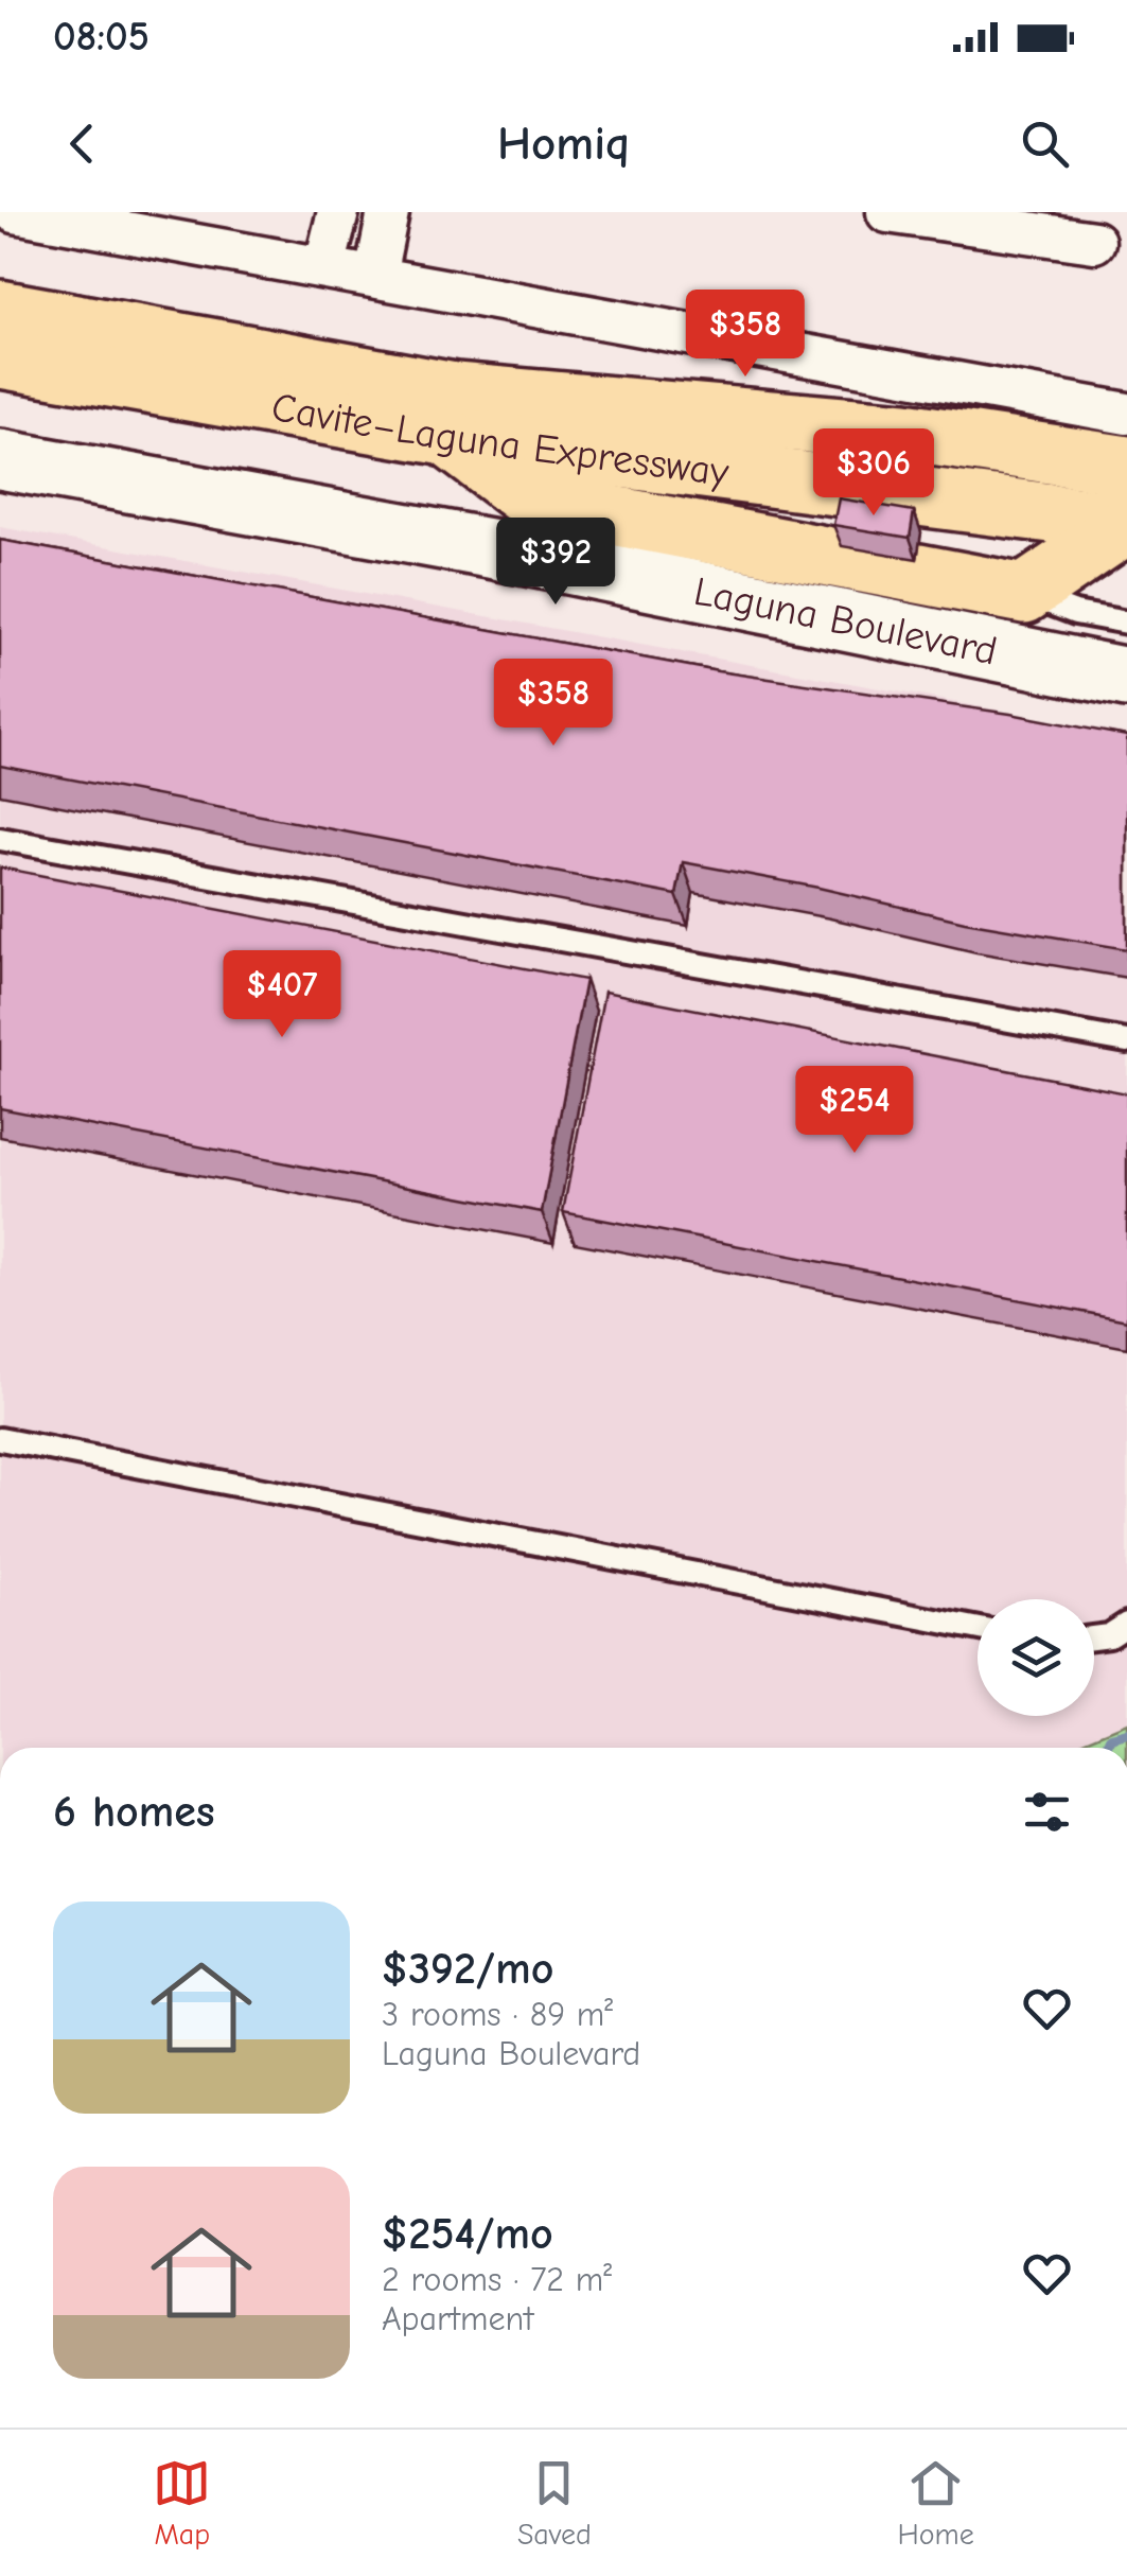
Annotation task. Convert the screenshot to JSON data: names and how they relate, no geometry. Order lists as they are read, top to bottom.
{
  "streets": {
    "highway": ["Cavite–Laguna Expressway"],
    "main road": ["Laguna Boulevard"]
  },
  "page": {
    "status": "08:05",
    "header": "Homiq",
    "price": [
      "$358",
      "$306",
      "$392",
      "$358",
      "$407",
      "$254"
    ],
    "heading": "6 homes",
    "list": [
      {
        "name": "$392/mo",
        "note": "3 rooms · 89 m² · Laguna Boulevard"
      },
      {
        "name": "$254/mo",
        "note": "2 rooms · 72 m² · Apartment"
      }
    ],
    "tabs": ["Map", "Saved", "Home"]
  }
}
